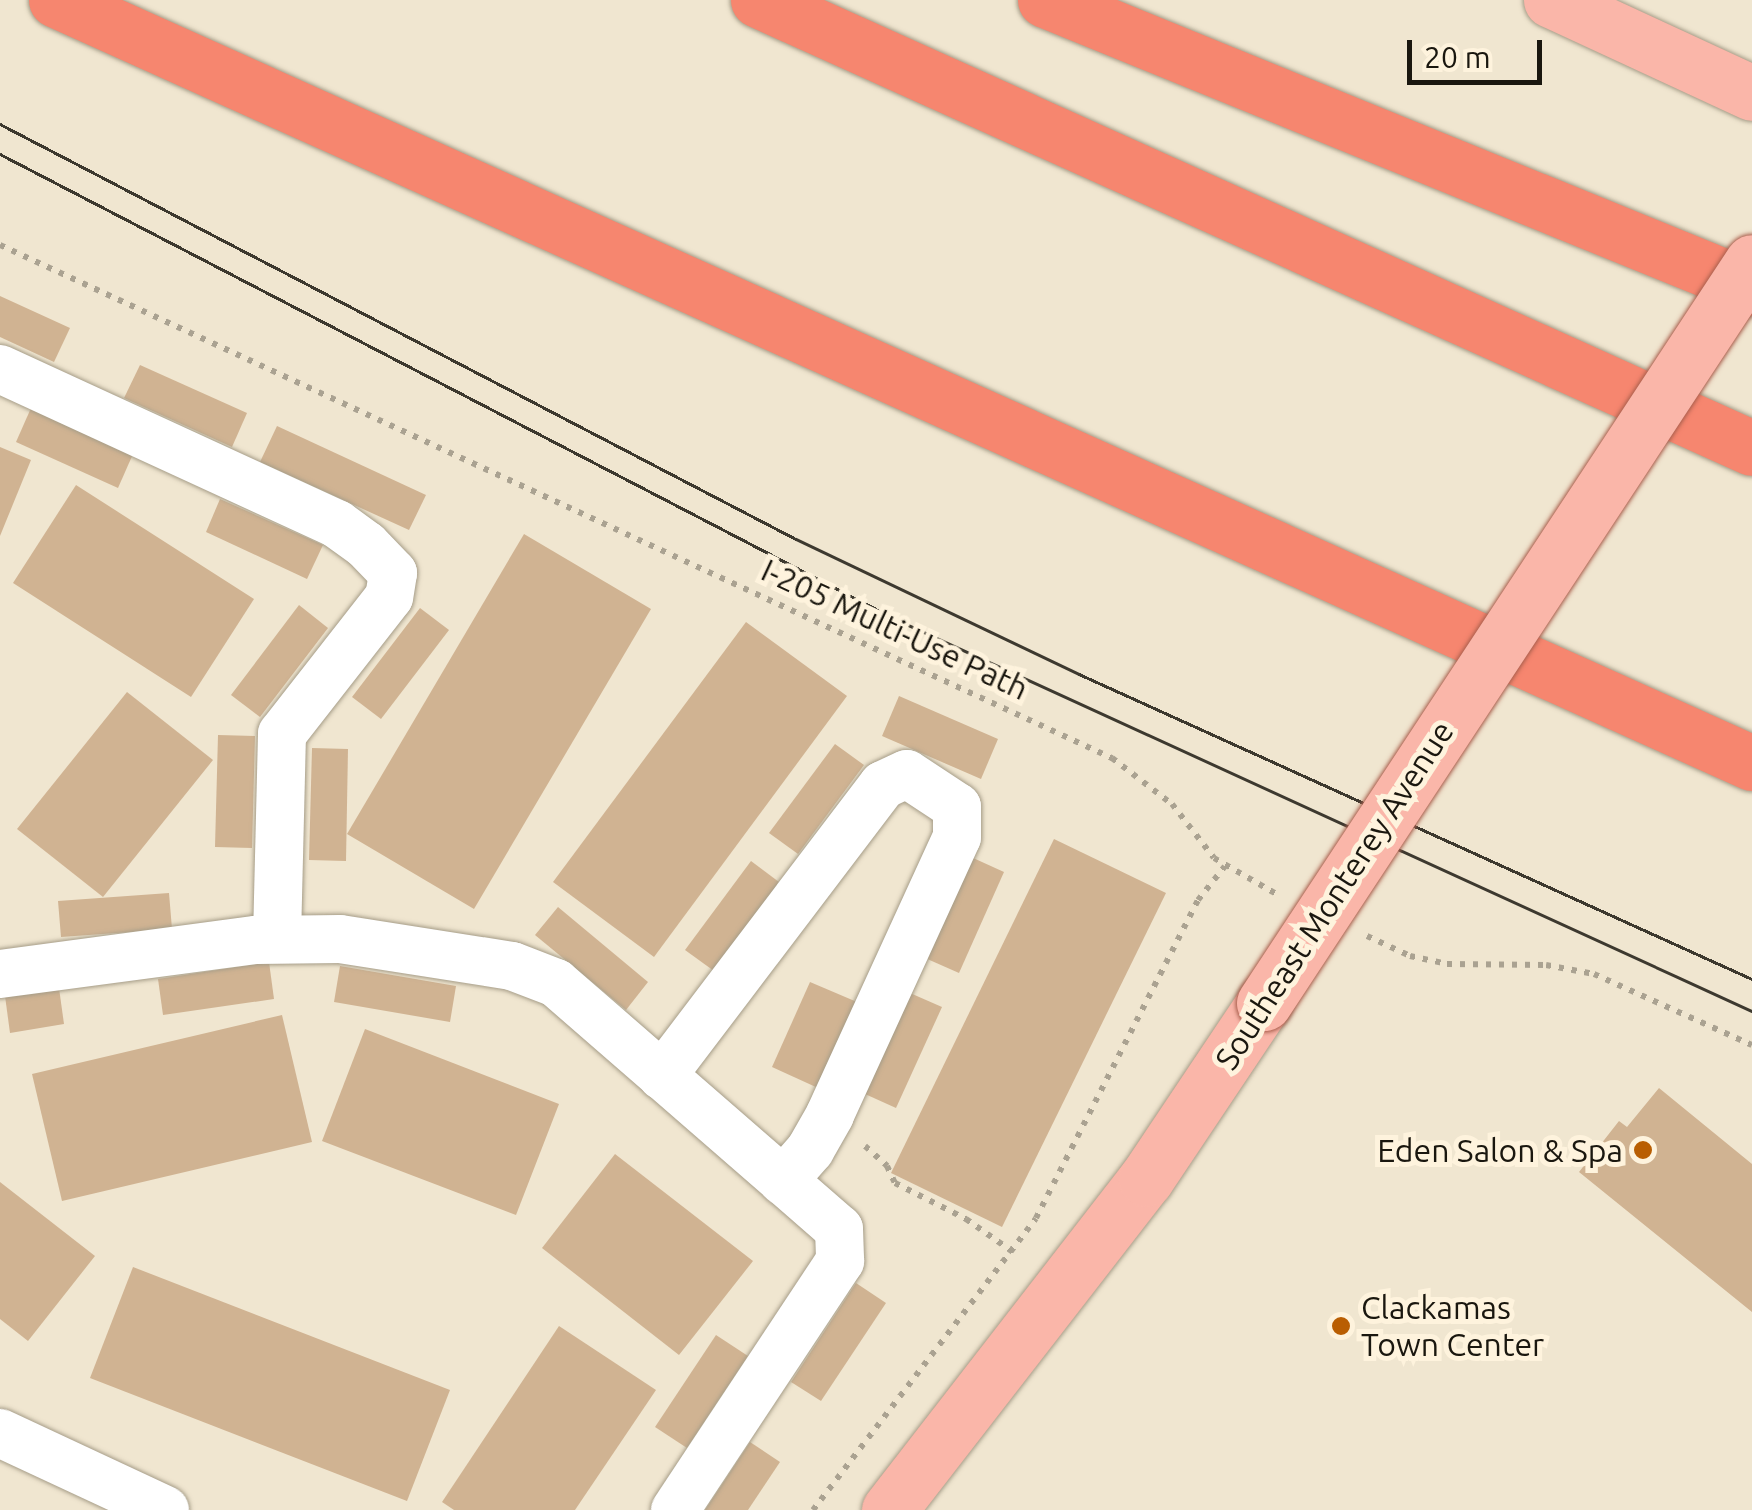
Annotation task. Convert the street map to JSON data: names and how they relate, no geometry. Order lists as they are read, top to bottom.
{
  "streets": {
    "main road": ["Southeast Monterey Avenue"],
    "path": ["I-205 Multi-Use Path"]
  },
  "places": ["Eden Salon & Spa", "Clackamas Town Center"],
  "scale_bar": "20 m"
}
